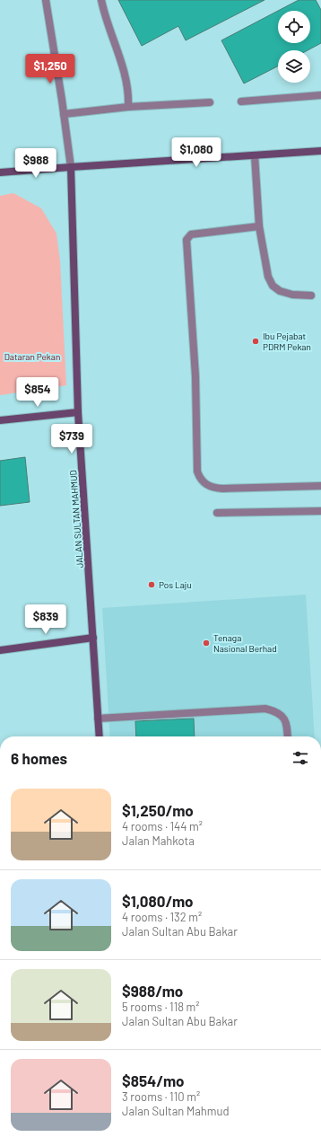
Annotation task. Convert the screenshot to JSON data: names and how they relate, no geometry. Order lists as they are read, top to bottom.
{
  "streets": {
    "street": ["JALAN SULTAN MAHMUD"]
  },
  "parks": ["Dataran Pekan"],
  "places": ["Ibu Pejabat PDRM Pekan", "Pos Laju", "Tenaga Nasional Berhad"],
  "page": {
    "price": [
      "$1,250",
      "$1,080",
      "$988",
      "$854",
      "$739",
      "$839"
    ],
    "heading": "6 homes",
    "list": [
      {
        "name": "$1,250/mo",
        "note": "4 rooms · 144 m² · Jalan Mahkota"
      },
      {
        "name": "$1,080/mo",
        "note": "4 rooms · 132 m² · Jalan Sultan Abu Bakar"
      },
      {
        "name": "$988/mo",
        "note": "5 rooms · 118 m² · Jalan Sultan Abu Bakar"
      },
      {
        "name": "$854/mo",
        "note": "3 rooms · 110 m² · Jalan Sultan Mahmud"
      }
    ]
  }
}
